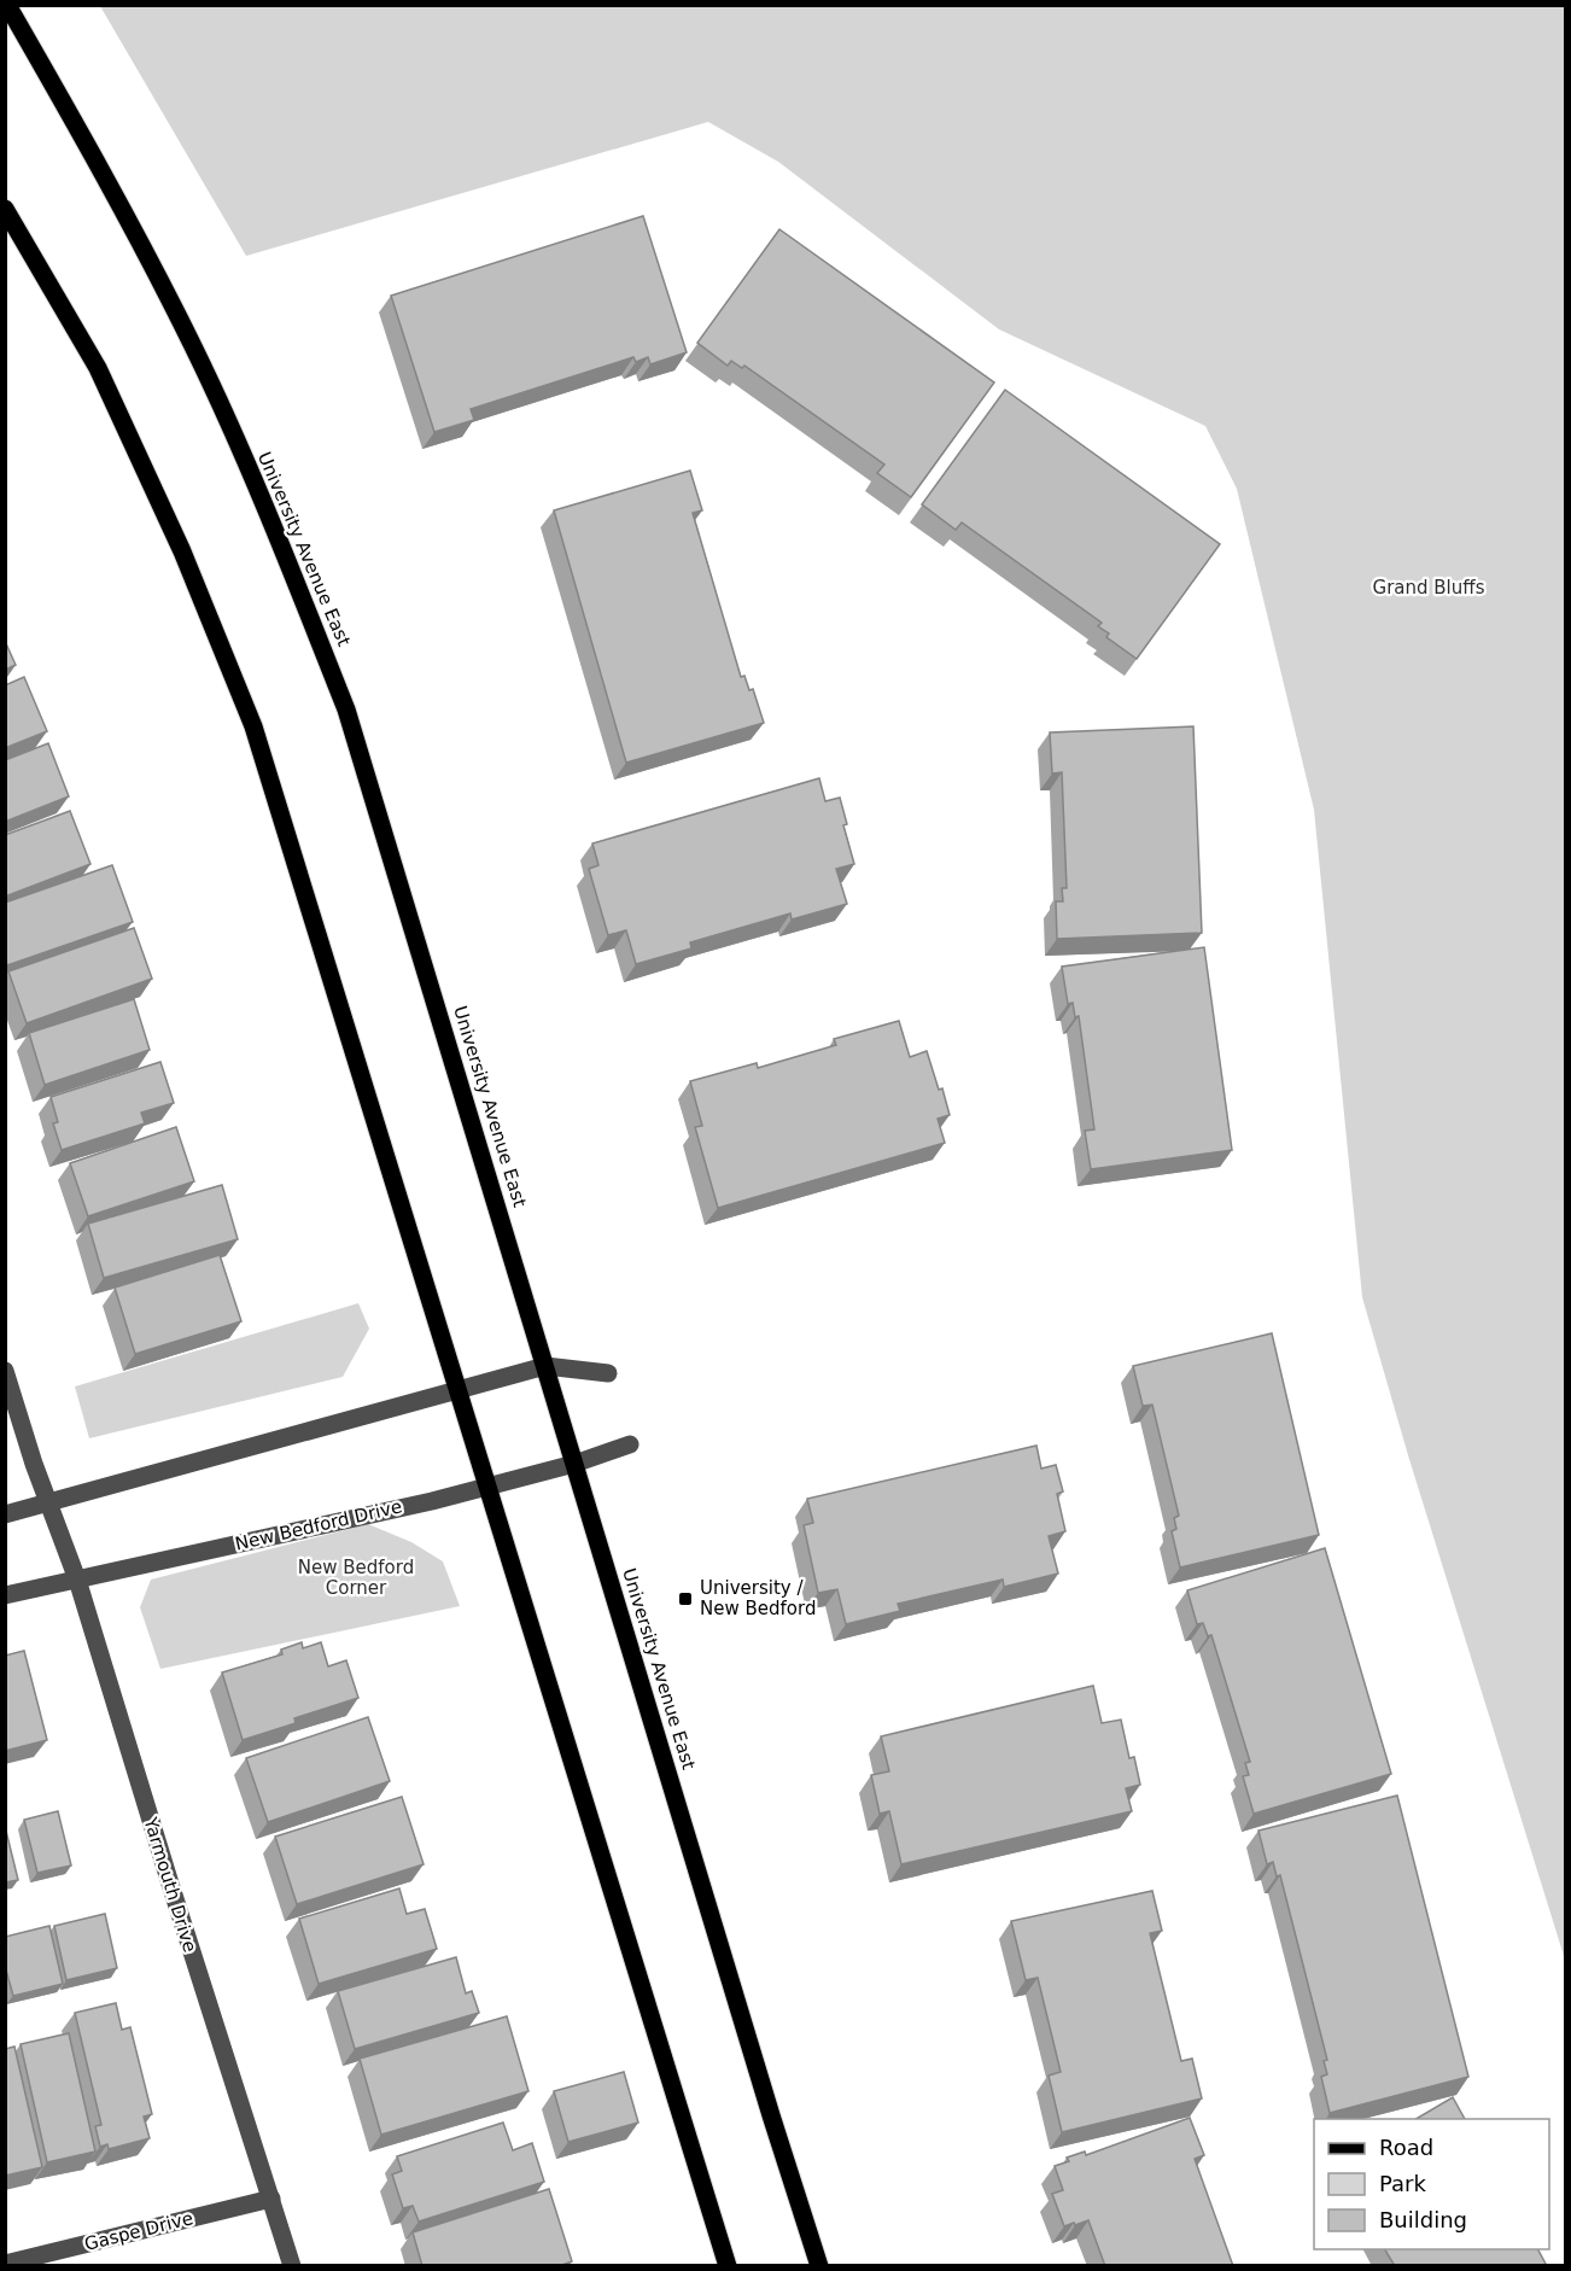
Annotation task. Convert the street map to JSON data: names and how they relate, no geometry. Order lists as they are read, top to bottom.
{
  "streets": {
    "main road": ["University Avenue East"],
    "street": ["New Bedford Drive", "Yarmouth Drive", "Gaspe Drive"]
  },
  "crossings": [
    ["University Avenue East", "New Bedford Drive"],
    ["New Bedford Drive", "Yarmouth Drive"],
    ["Yarmouth Drive", "Gaspe Drive"]
  ],
  "parks": ["Grand Bluffs", "New Bedford Corner"],
  "places": {
    "transit": ["University / New Bedford"]
  },
  "legend": ["Road", "Park", "Building"]
}
